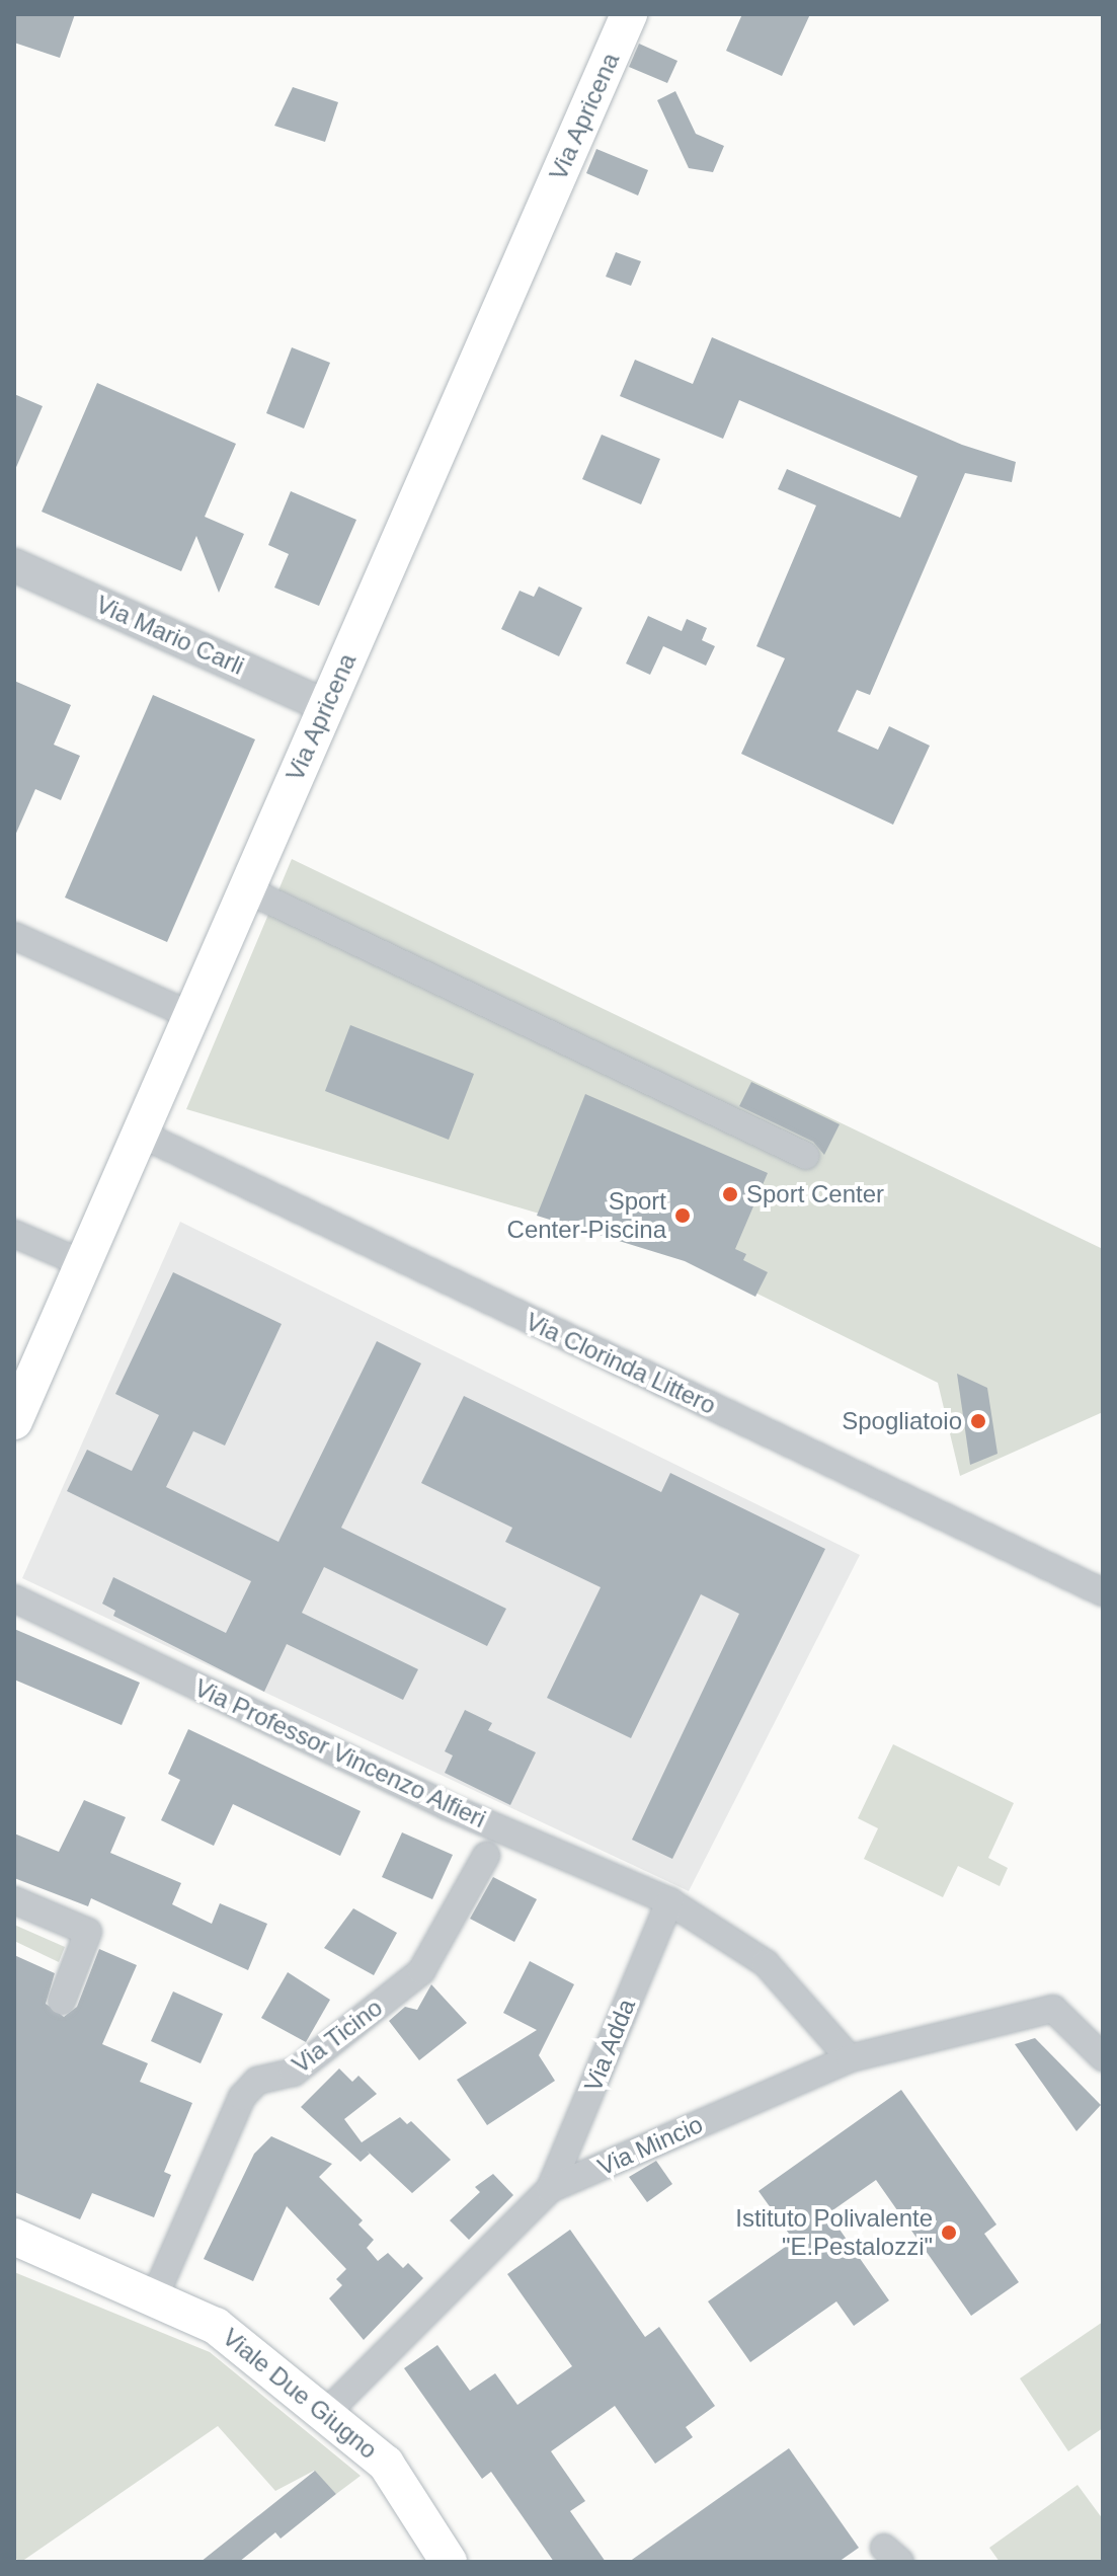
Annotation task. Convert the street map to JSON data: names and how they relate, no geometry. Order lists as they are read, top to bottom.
{
  "streets": {
    "main road": ["Via Apricena", "Viale Due Giugno"],
    "street": [
      "Via Mario Carli",
      "Via Clorinda Littero",
      "Via Professor Vincenzo Alfieri",
      "Via Ticino",
      "Via Adda",
      "Via Mincio"
    ]
  },
  "crossings": [
    ["Via Apricena", "Via Mario Carli"],
    ["Via Apricena", "Via Clorinda Littero"],
    ["Via Professor Vincenzo Alfieri", "Via Adda"],
    ["Via Professor Vincenzo Alfieri", "Via Mincio"],
    ["Via Ticino", "Viale Due Giugno"],
    ["Via Adda", "Via Mincio"],
    ["Via Mincio", "Viale Due Giugno"]
  ],
  "places": [
    "Sport Center",
    "Sport Center-Piscina",
    "Spogliatoio",
    "Istituto Polivalente \"E.Pestalozzi\""
  ]
}
